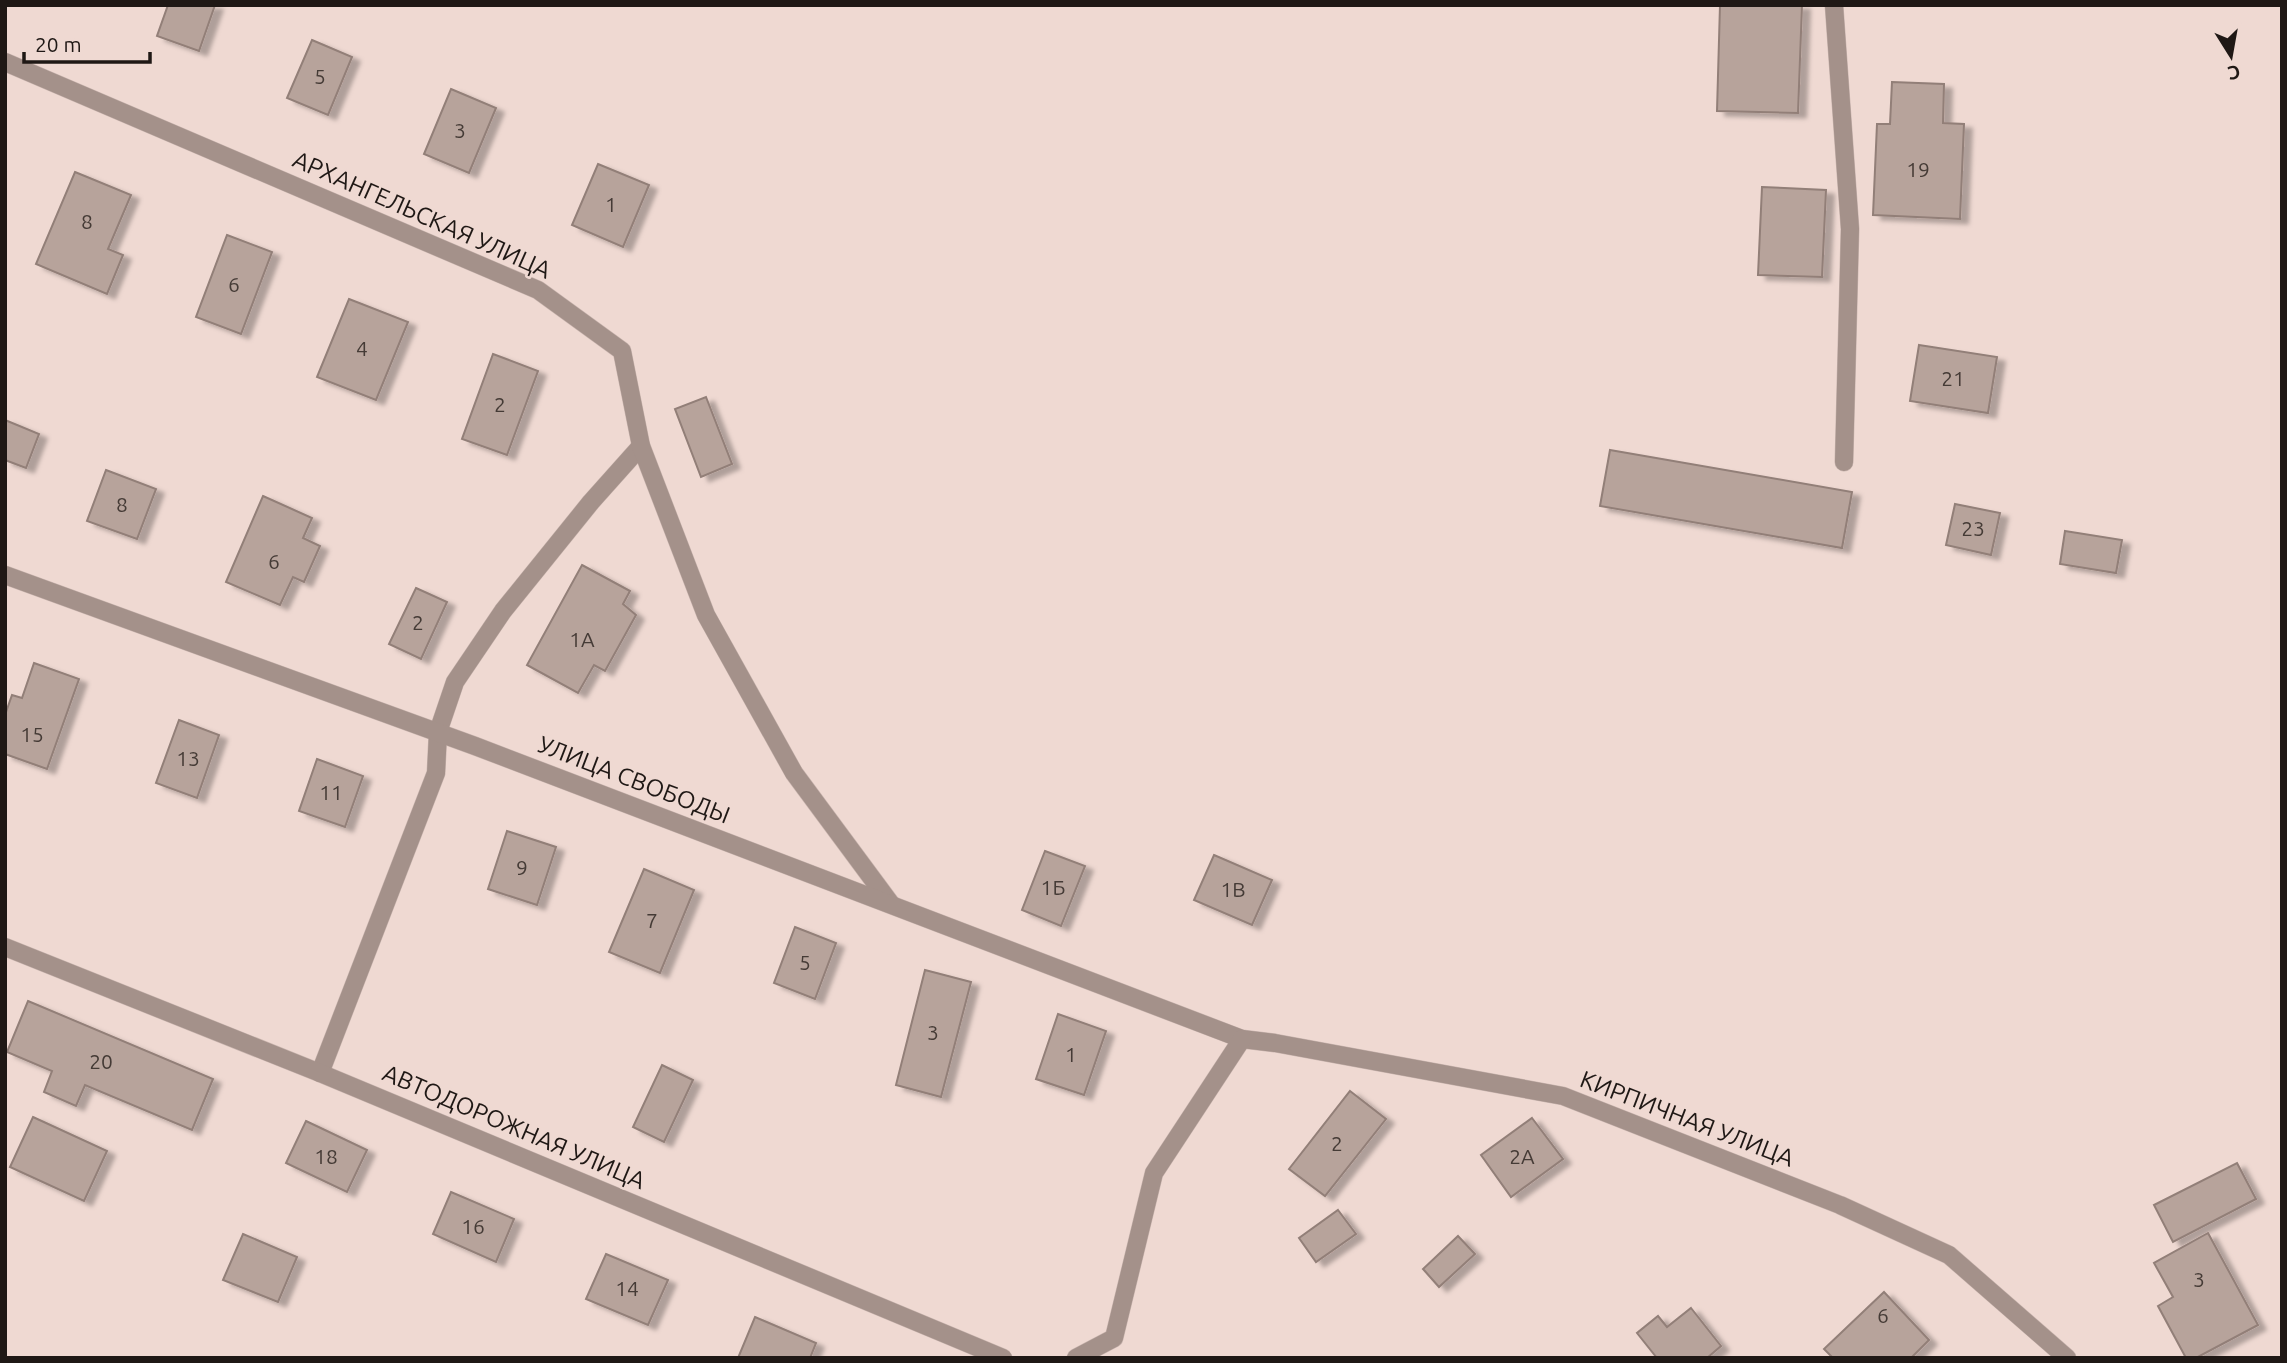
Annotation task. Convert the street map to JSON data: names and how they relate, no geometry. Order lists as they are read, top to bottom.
{
  "streets": {
    "street": [
      "АРХАНГЕЛЬСКАЯ УЛИЦА",
      "УЛИЦА СВОБОДЫ",
      "КИРПИЧНАЯ УЛИЦА",
      "АВТОДОРОЖНАЯ УЛИЦА"
    ]
  },
  "crossings": [
    ["АРХАНГЕЛЬСКАЯ УЛИЦА", "УЛИЦА СВОБОДЫ"],
    ["УЛИЦА СВОБОДЫ", "КИРПИЧНАЯ УЛИЦА"]
  ],
  "house_numbers": [
    "5",
    "3",
    "19",
    "1",
    "8",
    "6",
    "4",
    "21",
    "2",
    "8",
    "23",
    "6",
    "2",
    "1А",
    "15",
    "13",
    "11",
    "9",
    "1Б",
    "1В",
    "7",
    "5",
    "3",
    "1",
    "20",
    "2",
    "18",
    "2А",
    "16",
    "3",
    "14",
    "6"
  ],
  "scale_bar": "20 m",
  "north": "bottom"
}
